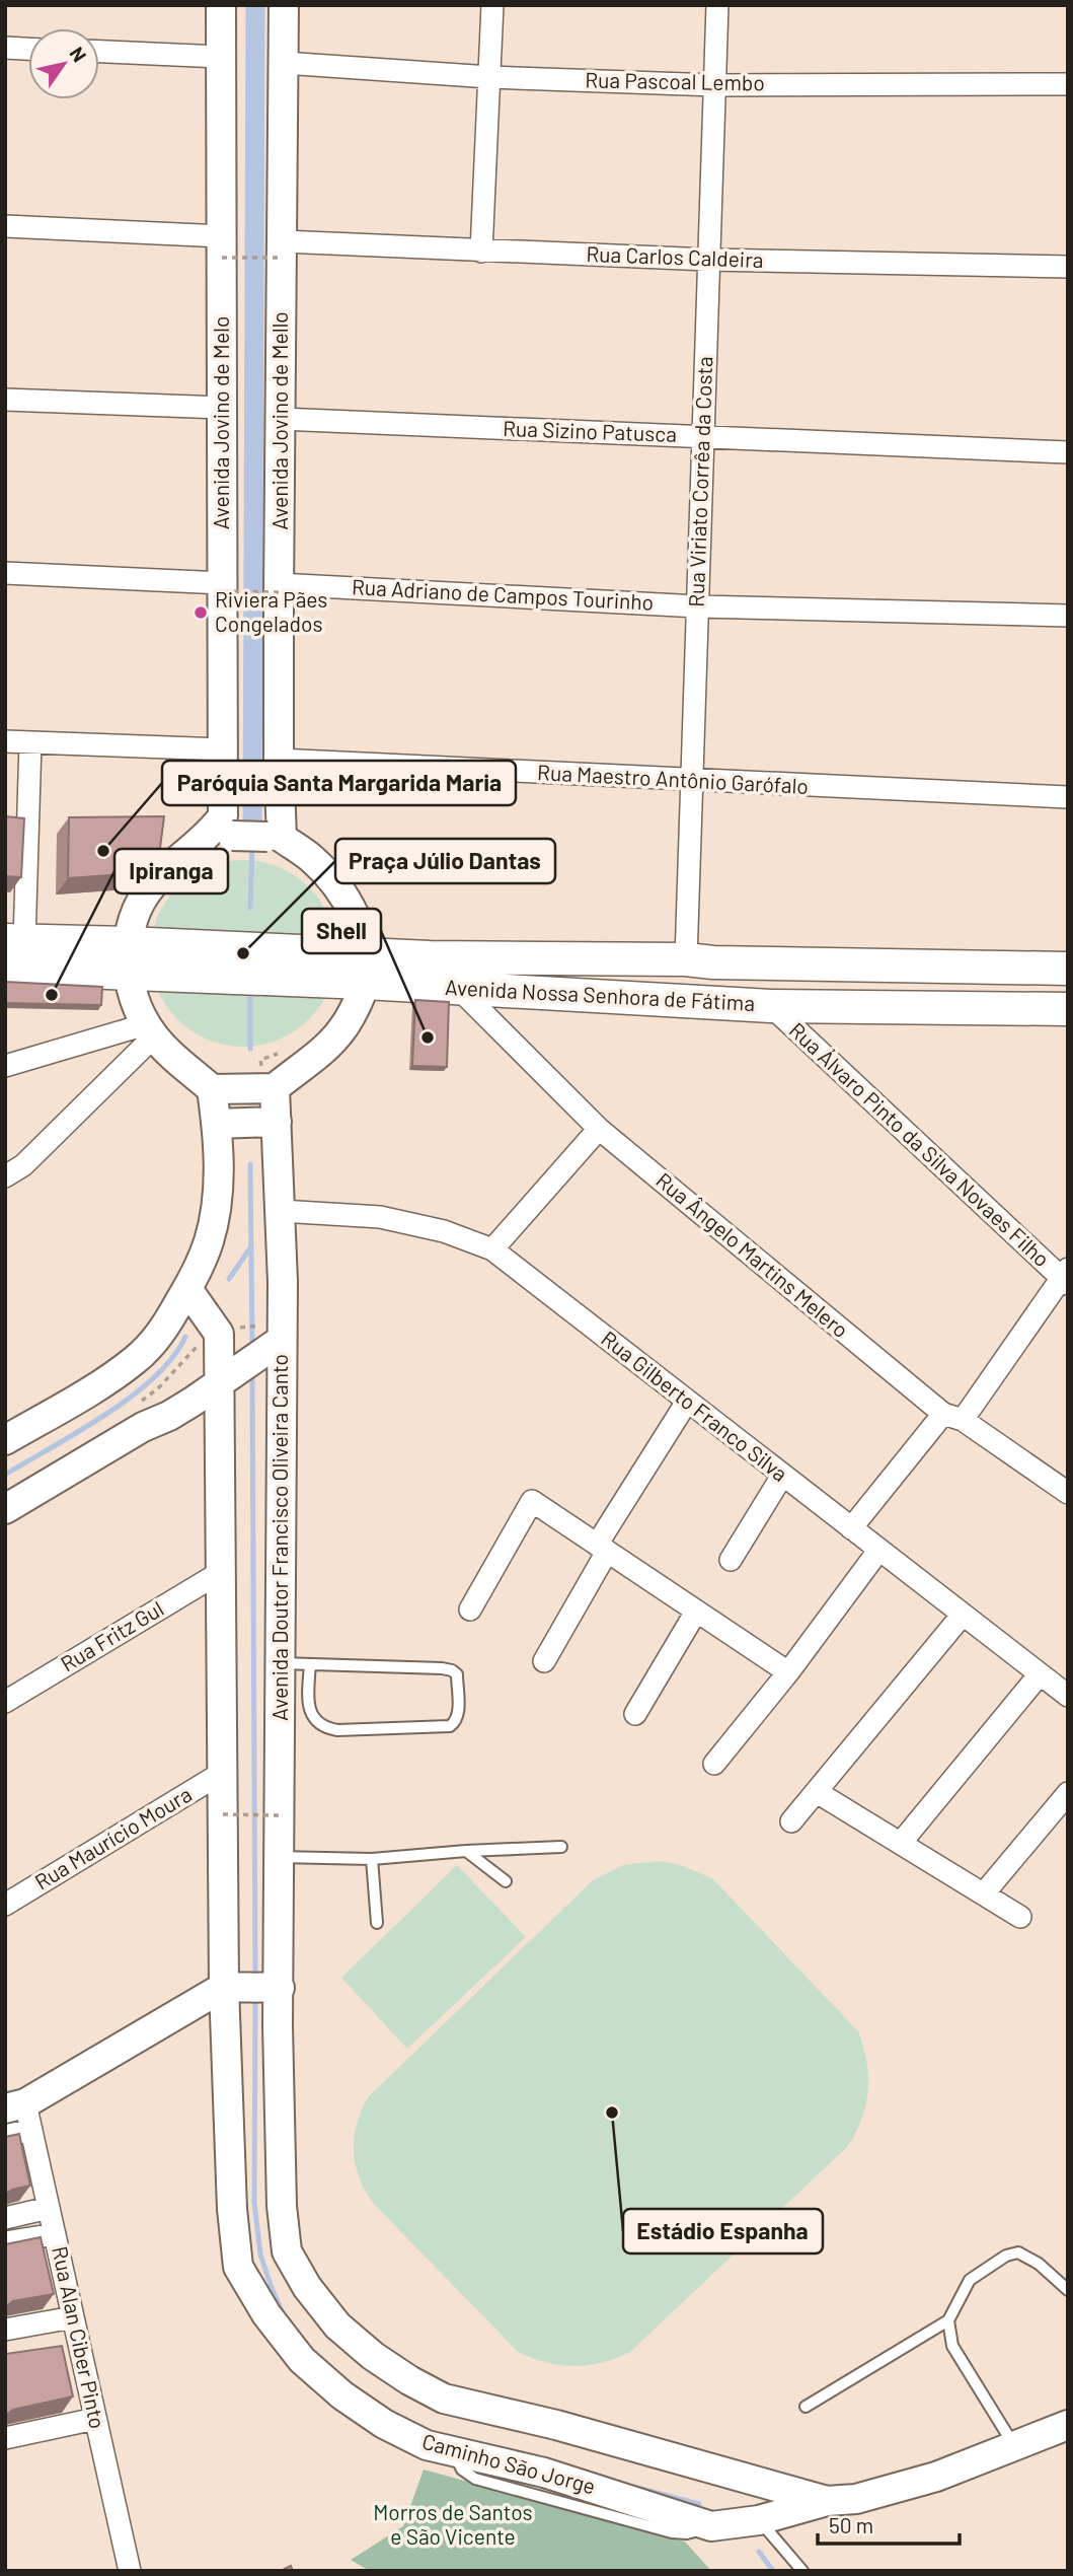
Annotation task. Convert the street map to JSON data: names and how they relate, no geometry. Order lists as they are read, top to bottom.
{
  "streets": {
    "main road": ["Avenida Nossa Senhora de Fátima"],
    "street": [
      "Rua Pascoal Lembo",
      "Rua Carlos Caldeira",
      "Avenida Jovino de Mello",
      "Avenida Jovino de Melo",
      "Rua Sizino Patusca",
      "Rua Viriato Corrêa da Costa",
      "Rua Adriano de Campos Tourinho",
      "Rua Maestro Antônio Garófalo",
      "Rua Álvaro Pinto da Silva Novaes Filho",
      "Rua Ângelo Martins Melero",
      "Rua Gilberto Franco Silva",
      "Avenida Doutor Francisco Oliveira Canto",
      "Rua Fritz Gul",
      "Rua Maurício Moura",
      "Rua Alan Ciber Pinto",
      "Caminho São Jorge"
    ]
  },
  "crossings": [
    ["Rua Pascoal Lembo", "Avenida Jovino de Mello"],
    ["Rua Pascoal Lembo", "Rua Viriato Corrêa da Costa"],
    ["Rua Carlos Caldeira", "Avenida Jovino de Mello"],
    ["Rua Carlos Caldeira", "Rua Viriato Corrêa da Costa"],
    ["Avenida Jovino de Mello", "Rua Sizino Patusca"],
    ["Avenida Jovino de Mello", "Rua Adriano de Campos Tourinho"],
    ["Avenida Jovino de Mello", "Rua Maestro Antônio Garófalo"],
    ["Rua Sizino Patusca", "Rua Viriato Corrêa da Costa"],
    ["Rua Viriato Corrêa da Costa", "Rua Adriano de Campos Tourinho"],
    ["Rua Viriato Corrêa da Costa", "Rua Maestro Antônio Garófalo"],
    ["Rua Viriato Corrêa da Costa", "Avenida Nossa Senhora de Fátima"],
    ["Avenida Nossa Senhora de Fátima", "Rua Álvaro Pinto da Silva Novaes Filho"],
    ["Avenida Nossa Senhora de Fátima", "Rua Ângelo Martins Melero"],
    ["Rua Gilberto Franco Silva", "Avenida Doutor Francisco Oliveira Canto"],
    ["Avenida Doutor Francisco Oliveira Canto", "Caminho São Jorge"]
  ],
  "parks": ["Morros de Santos e São Vicente"],
  "places": [
    "Riviera Pães Congelados",
    "Paróquia Santa Margarida Maria",
    "Praça Júlio Dantas",
    "Ipiranga",
    "Shell",
    "Estádio Espanha"
  ],
  "scale_bar": "50 m",
  "north": "top right"
}
